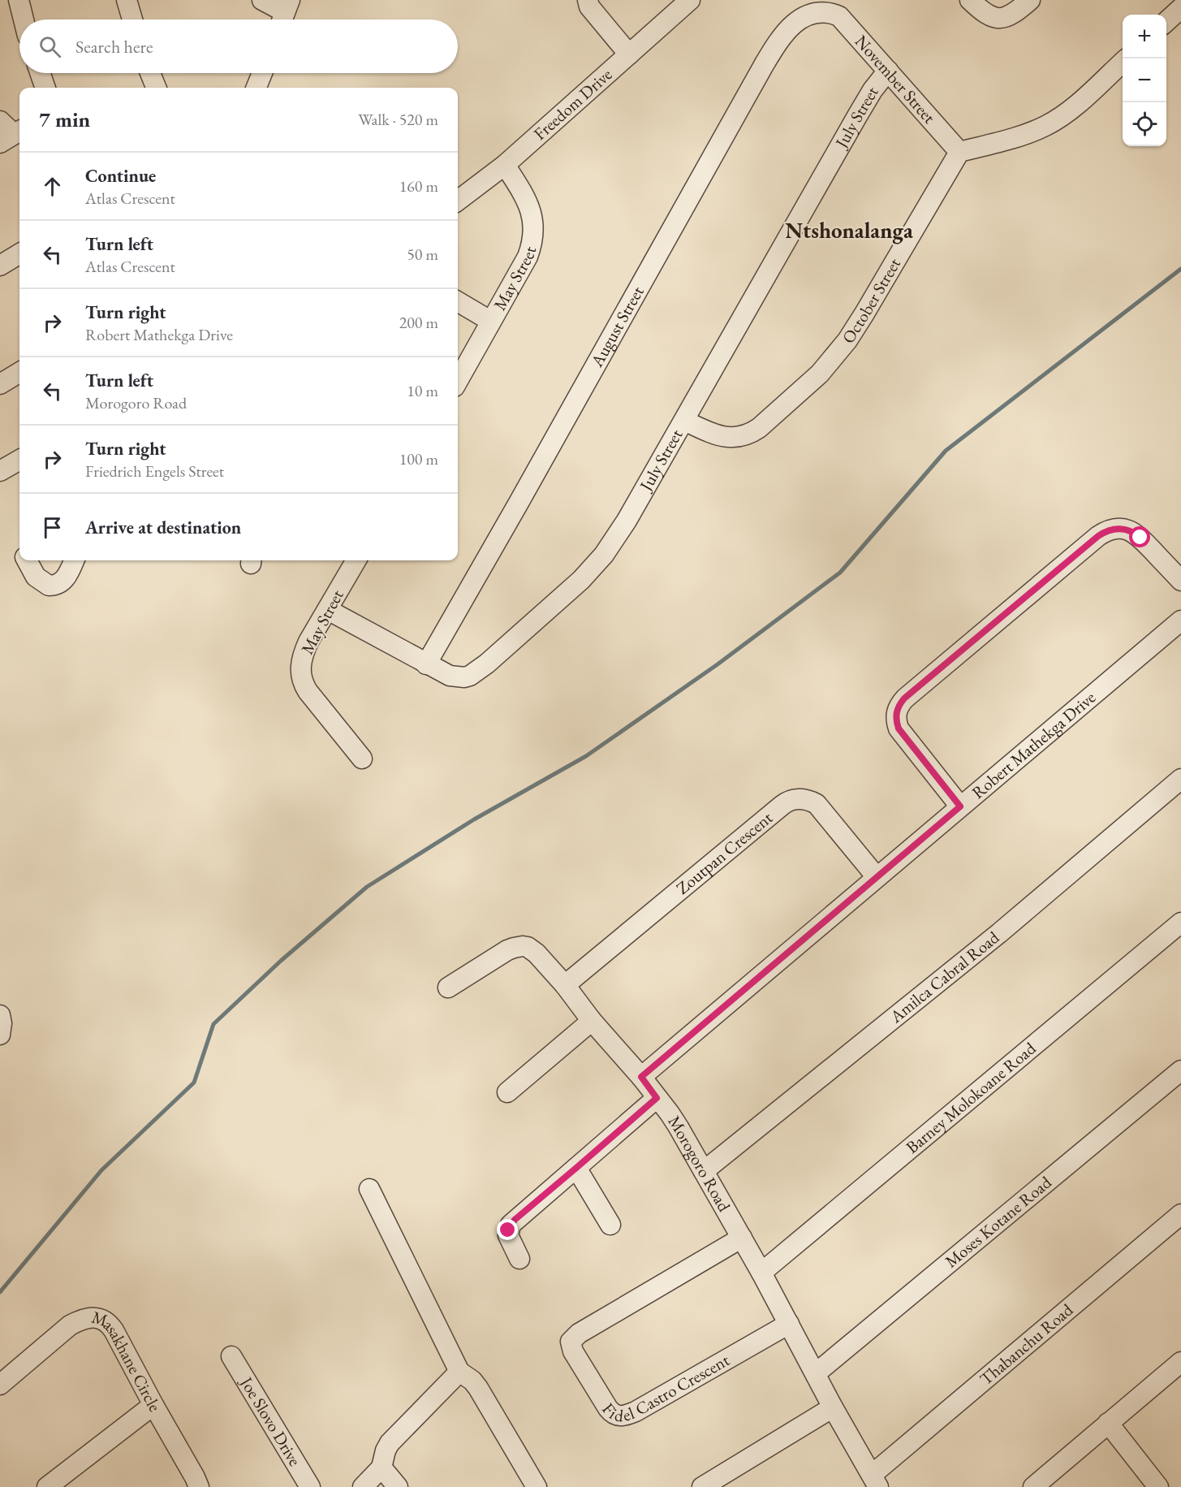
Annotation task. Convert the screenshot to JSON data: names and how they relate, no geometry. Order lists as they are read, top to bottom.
{
  "streets": {
    "street": [
      "November Street",
      "Freedom Drive",
      "July Street",
      "May Street",
      "October Street",
      "August Street",
      "Robert Mathekga Drive",
      "Zoutpan Crescent",
      "Amilca Cabral Road",
      "Barney Molokoane Road",
      "Morogoro Road",
      "Moses Kotane Road",
      "Thabanchu Road",
      "Masakhane Circle",
      "Fidel Castro Crescent",
      "Joe Slovo Drive"
    ]
  },
  "crossings": [
    ["November Street", "July Street"],
    ["November Street", "October Street"],
    ["November Street", "August Street"],
    ["Freedom Drive", "May Street"],
    ["July Street", "May Street"],
    ["July Street", "October Street"],
    ["July Street", "August Street"],
    ["Robert Mathekga Drive", "Zoutpan Crescent"],
    ["Robert Mathekga Drive", "Morogoro Road"],
    ["Zoutpan Crescent", "Morogoro Road"],
    ["Amilca Cabral Road", "Morogoro Road"],
    ["Barney Molokoane Road", "Morogoro Road"],
    ["Morogoro Road", "Moses Kotane Road"],
    ["Morogoro Road", "Thabanchu Road"],
    ["Morogoro Road", "Fidel Castro Crescent"]
  ],
  "districts": ["Ntshonalanga"],
  "page": {
    "map_buttons": ["+", "−"],
    "search": "Search here",
    "heading": ["7 min", "Walk · 520 m"],
    "list": [
      ["Continue", "Atlas Crescent", "160 m"],
      ["Turn left", "Atlas Crescent", "50 m"],
      ["Turn right", "Robert Mathekga Drive", "200 m"],
      ["Turn left", "Morogoro Road", "10 m"],
      ["Turn right", "Friedrich Engels Street", "100 m"],
      "Arrive at destination"
    ]
  }
}
